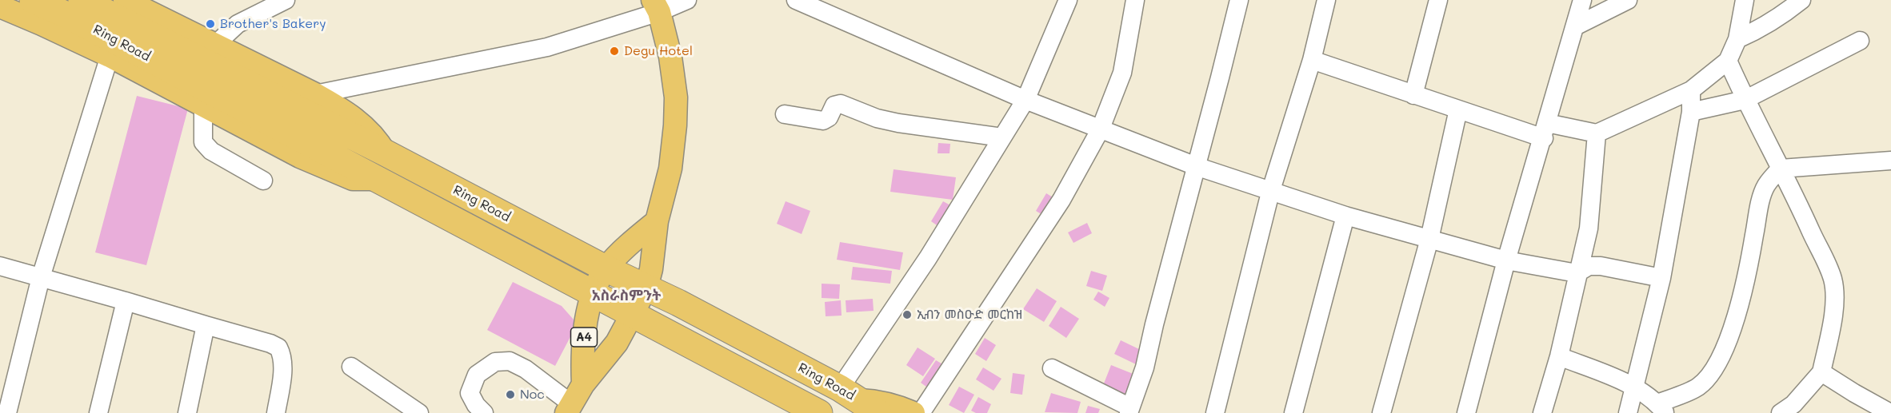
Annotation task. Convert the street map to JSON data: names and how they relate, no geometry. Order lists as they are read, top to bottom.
{
  "streets": {
    "highway": ["Ring Road"],
    "main road": ["A4"]
  },
  "crossings": [
    ["Ring Road", "A4"]
  ],
  "districts": ["አስራስምንት"],
  "places": [
    "Brother's Bakery",
    "Degu Hotel",
    "ኢብን መስዑድ መርከዝ",
    "Noc"
  ]
}
